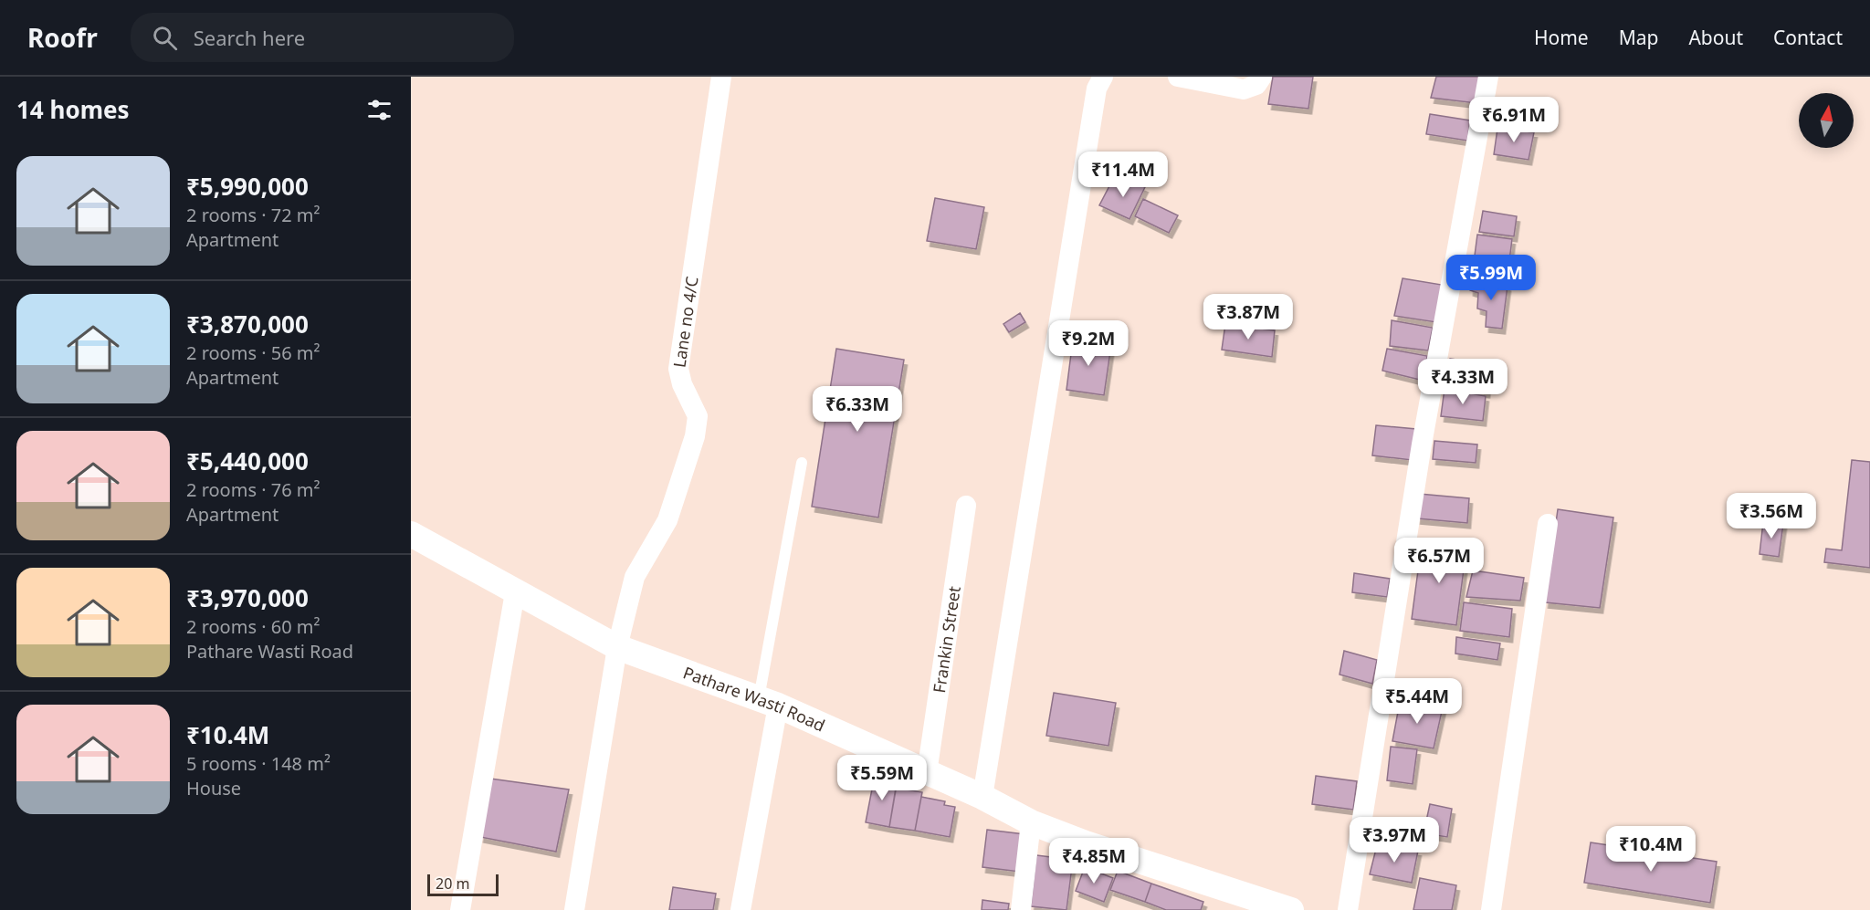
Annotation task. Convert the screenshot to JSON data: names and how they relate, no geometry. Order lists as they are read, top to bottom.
{
  "streets": {
    "street": ["Lane no 4/C", "Frankin Street", "Pathare Wasti Road"]
  },
  "crossings": [
    ["Lane no 4/C", "Pathare Wasti Road"],
    ["Frankin Street", "Pathare Wasti Road"]
  ],
  "scale_bar": "20 m",
  "north": "top",
  "page": {
    "header": "Roofr",
    "search": "Search here",
    "nav": [
      "Home",
      "Map",
      "About",
      "Contact"
    ],
    "heading": "14 homes",
    "price": [
      "₹6.91M",
      "₹11.4M",
      "₹5.99M",
      "₹3.87M",
      "₹9.2M",
      "₹4.33M",
      "₹6.33M",
      "₹3.56M",
      "₹6.57M",
      "₹5.44M",
      "₹5.59M",
      "₹3.97M",
      "₹10.4M",
      "₹4.85M"
    ],
    "list": [
      {
        "name": "₹5,990,000",
        "note": "2 rooms · 72 m² · Apartment"
      },
      {
        "name": "₹3,870,000",
        "note": "2 rooms · 56 m² · Apartment"
      },
      {
        "name": "₹5,440,000",
        "note": "2 rooms · 76 m² · Apartment"
      },
      {
        "name": "₹3,970,000",
        "note": "2 rooms · 60 m² · Pathare Wasti Road"
      },
      {
        "name": "₹10.4M",
        "note": "5 rooms · 148 m² · House"
      }
    ],
    "scale": "20 m"
  }
}
